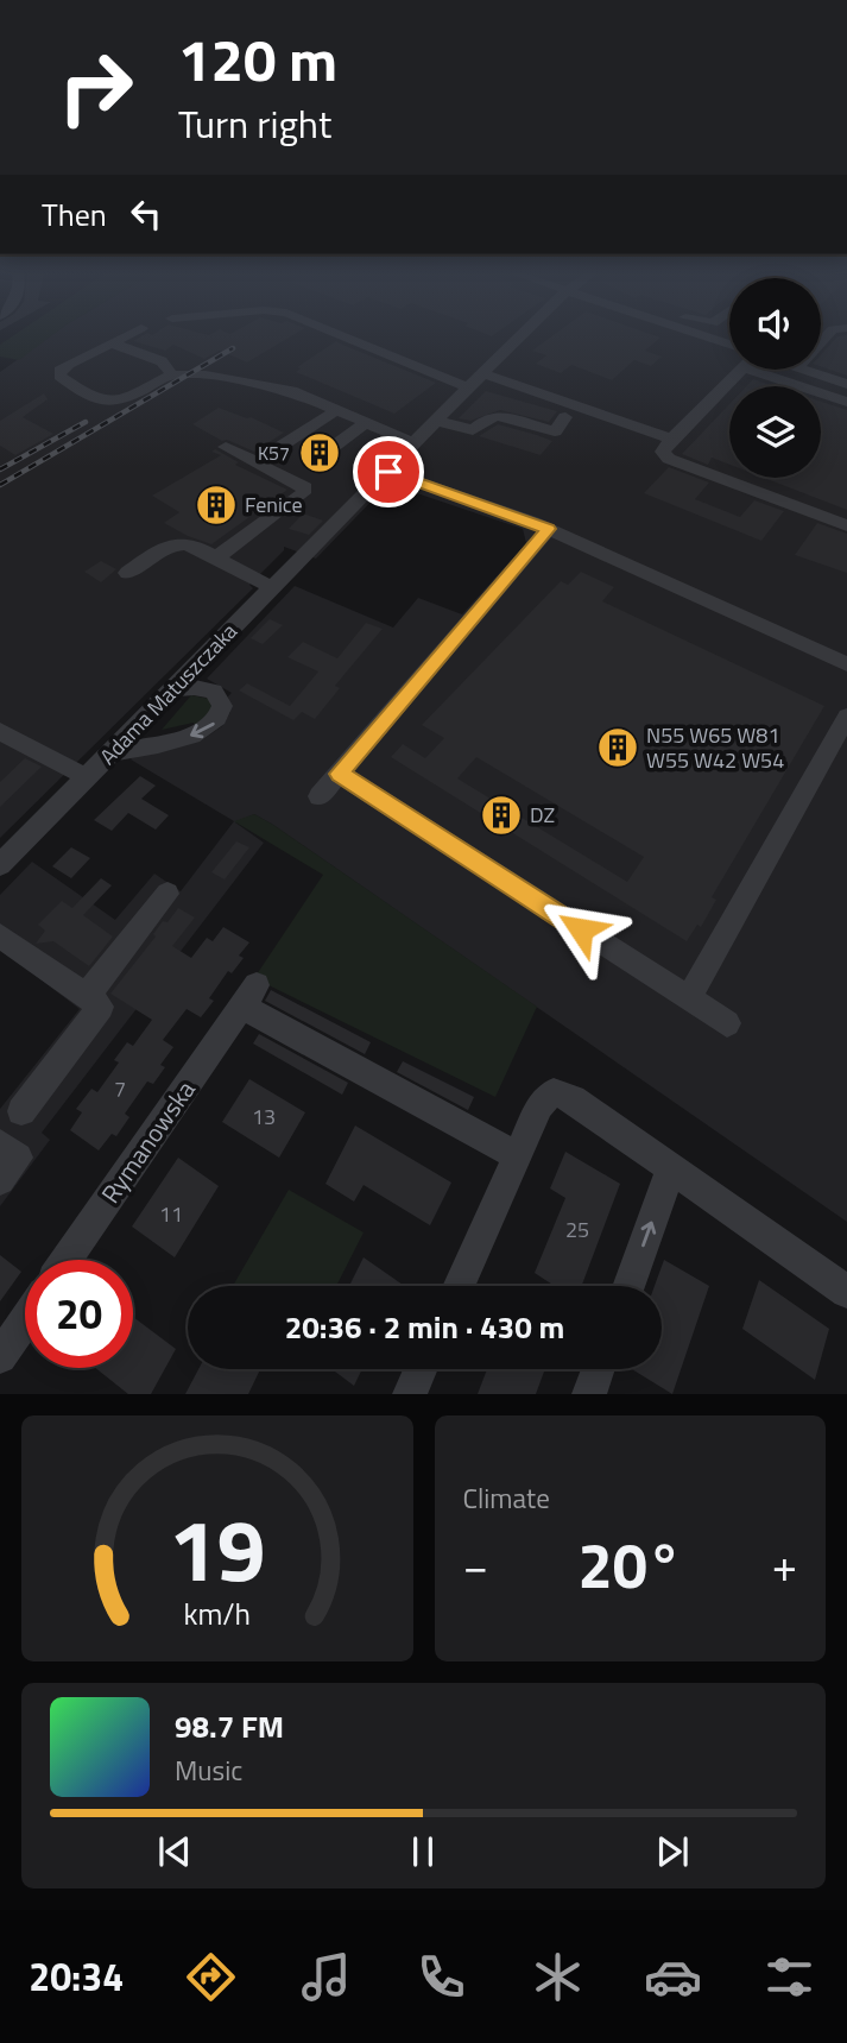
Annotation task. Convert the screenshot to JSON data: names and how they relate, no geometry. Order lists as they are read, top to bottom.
{
  "streets": {
    "street": ["Adama Matuszczaka", "Rymanowska"]
  },
  "places": {
    "building": [
      "K57",
      "Fenice",
      "N55 W65 W81 W55 W42 W54",
      "DZ"
    ]
  },
  "house_numbers": [
    "7",
    "13",
    "11",
    "25"
  ],
  "page": {
    "turn": ["120 m", "Turn right"],
    "then": "Then",
    "limit": "20",
    "trip": "20:36 · 2 min · 430 m",
    "tile": "Climate",
    "heat": ["−", "20°", "+"],
    "song": ["98.7 FM", "Music"],
    "tabs": "20:34",
    "gauge": ["19", "km/h"]
  }
}
